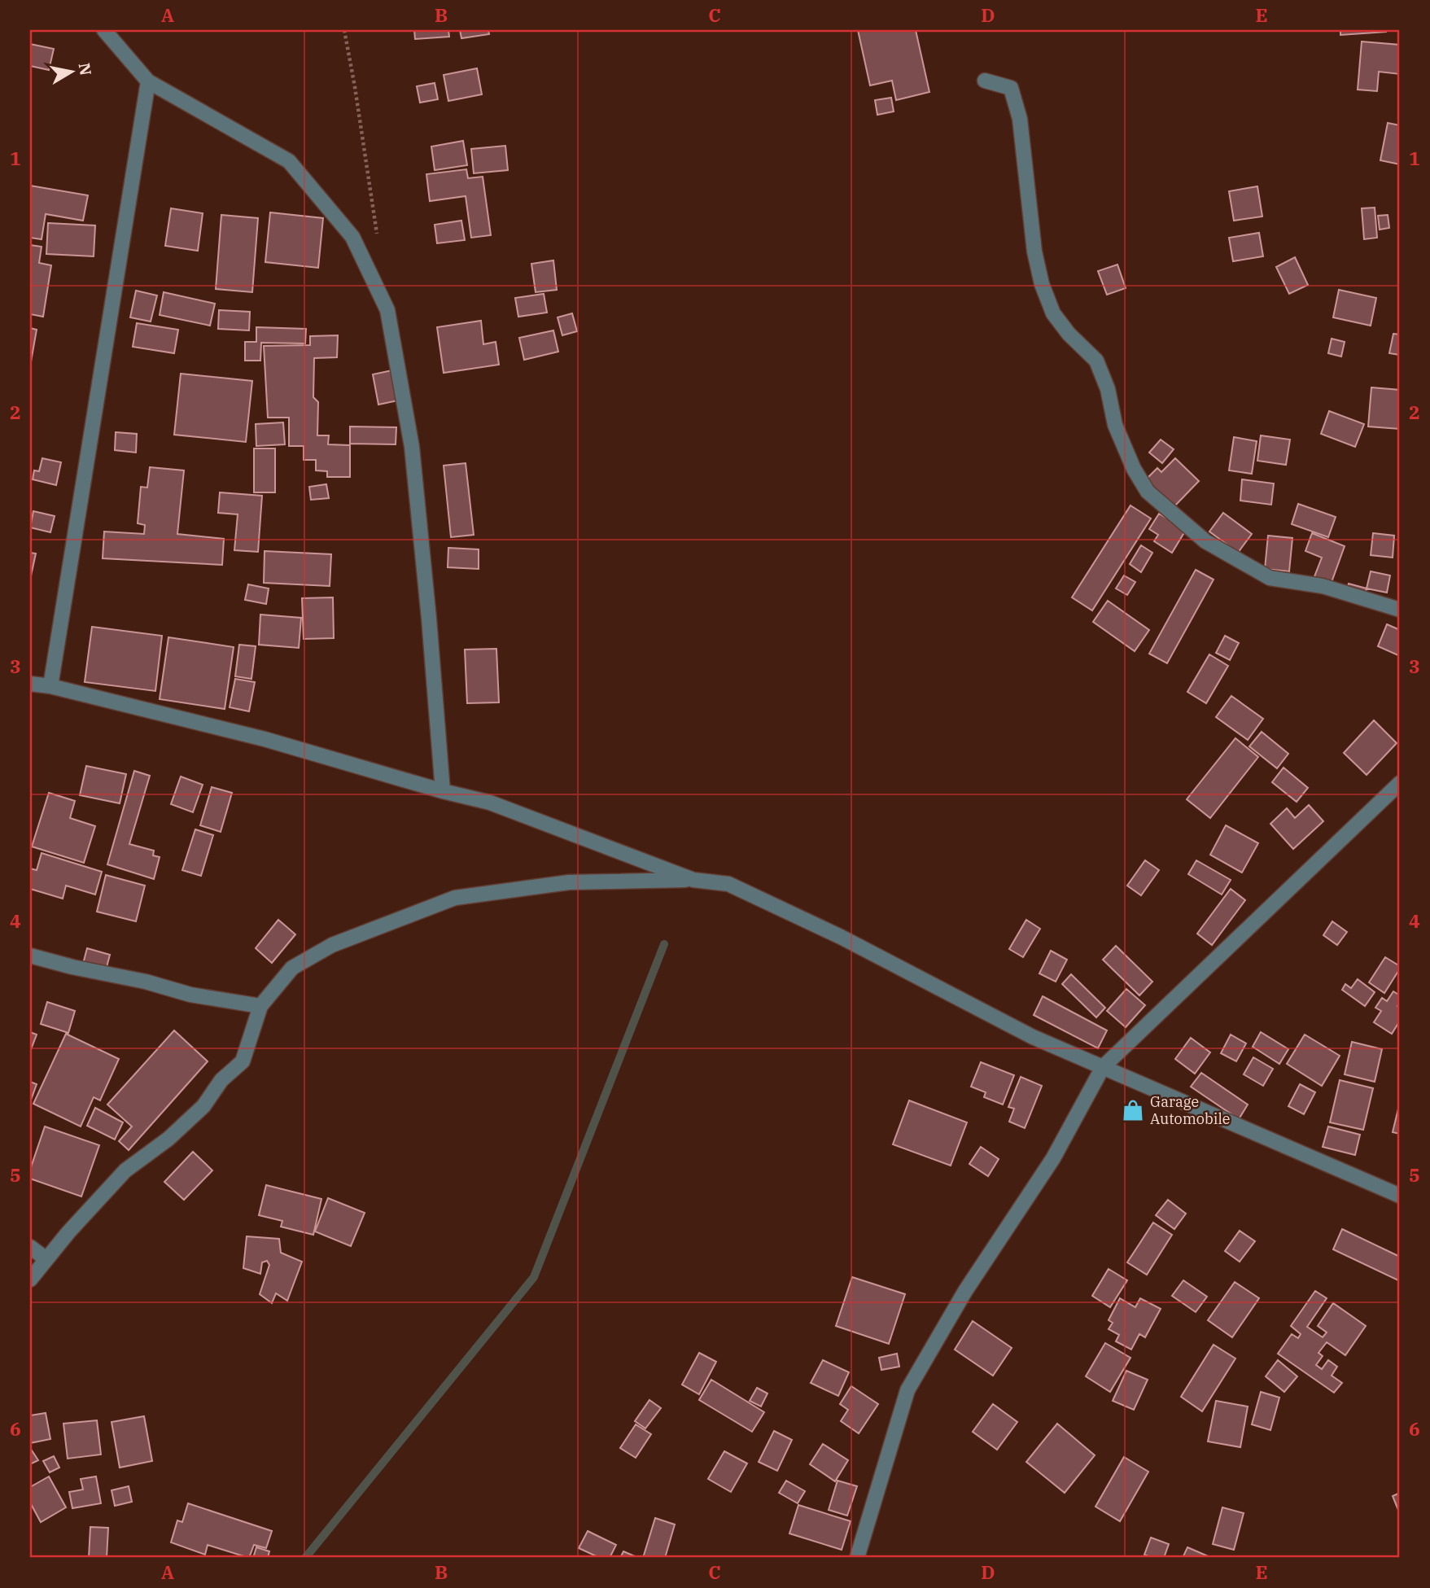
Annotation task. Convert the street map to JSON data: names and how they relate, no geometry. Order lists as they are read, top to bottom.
{
  "places": {
    "shop": ["Garage Automobile"]
  },
  "north": "right",
  "grid": {
    "columns": [
      "A",
      "B",
      "C",
      "D",
      "E"
    ],
    "rows": [
      "1",
      "2",
      "3",
      "4",
      "5",
      "6"
    ]
  }
}
